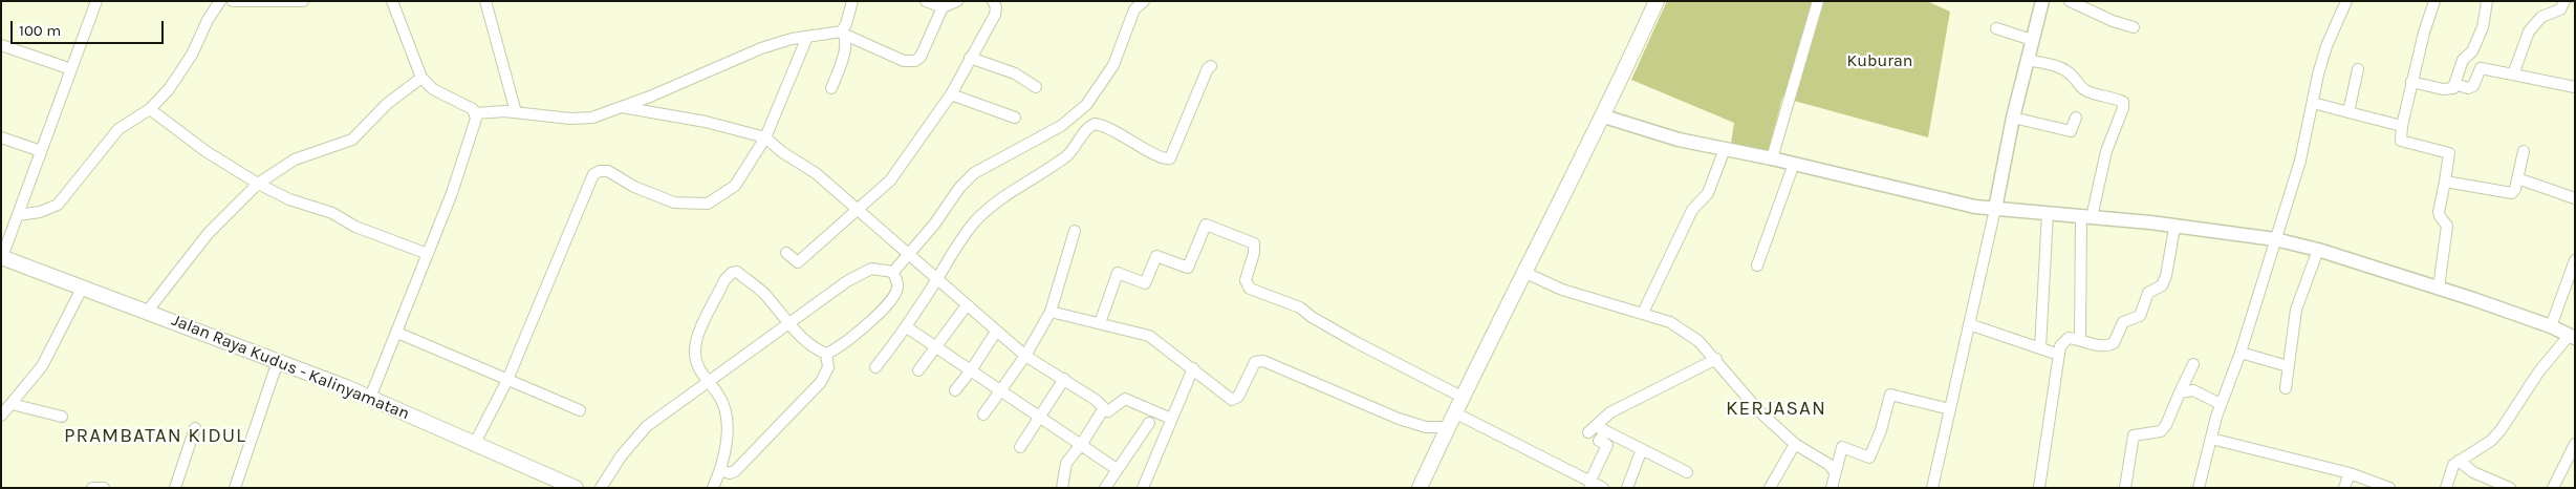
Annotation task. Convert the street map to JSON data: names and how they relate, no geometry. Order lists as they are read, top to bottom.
{
  "streets": {
    "main road": ["Jalan Raya Kudus - Kalinyamatan"]
  },
  "districts": ["KERJASAN", "PRAMBATAN KIDUL"],
  "parks": ["Kuburan"],
  "scale_bar": "100 m"
}
